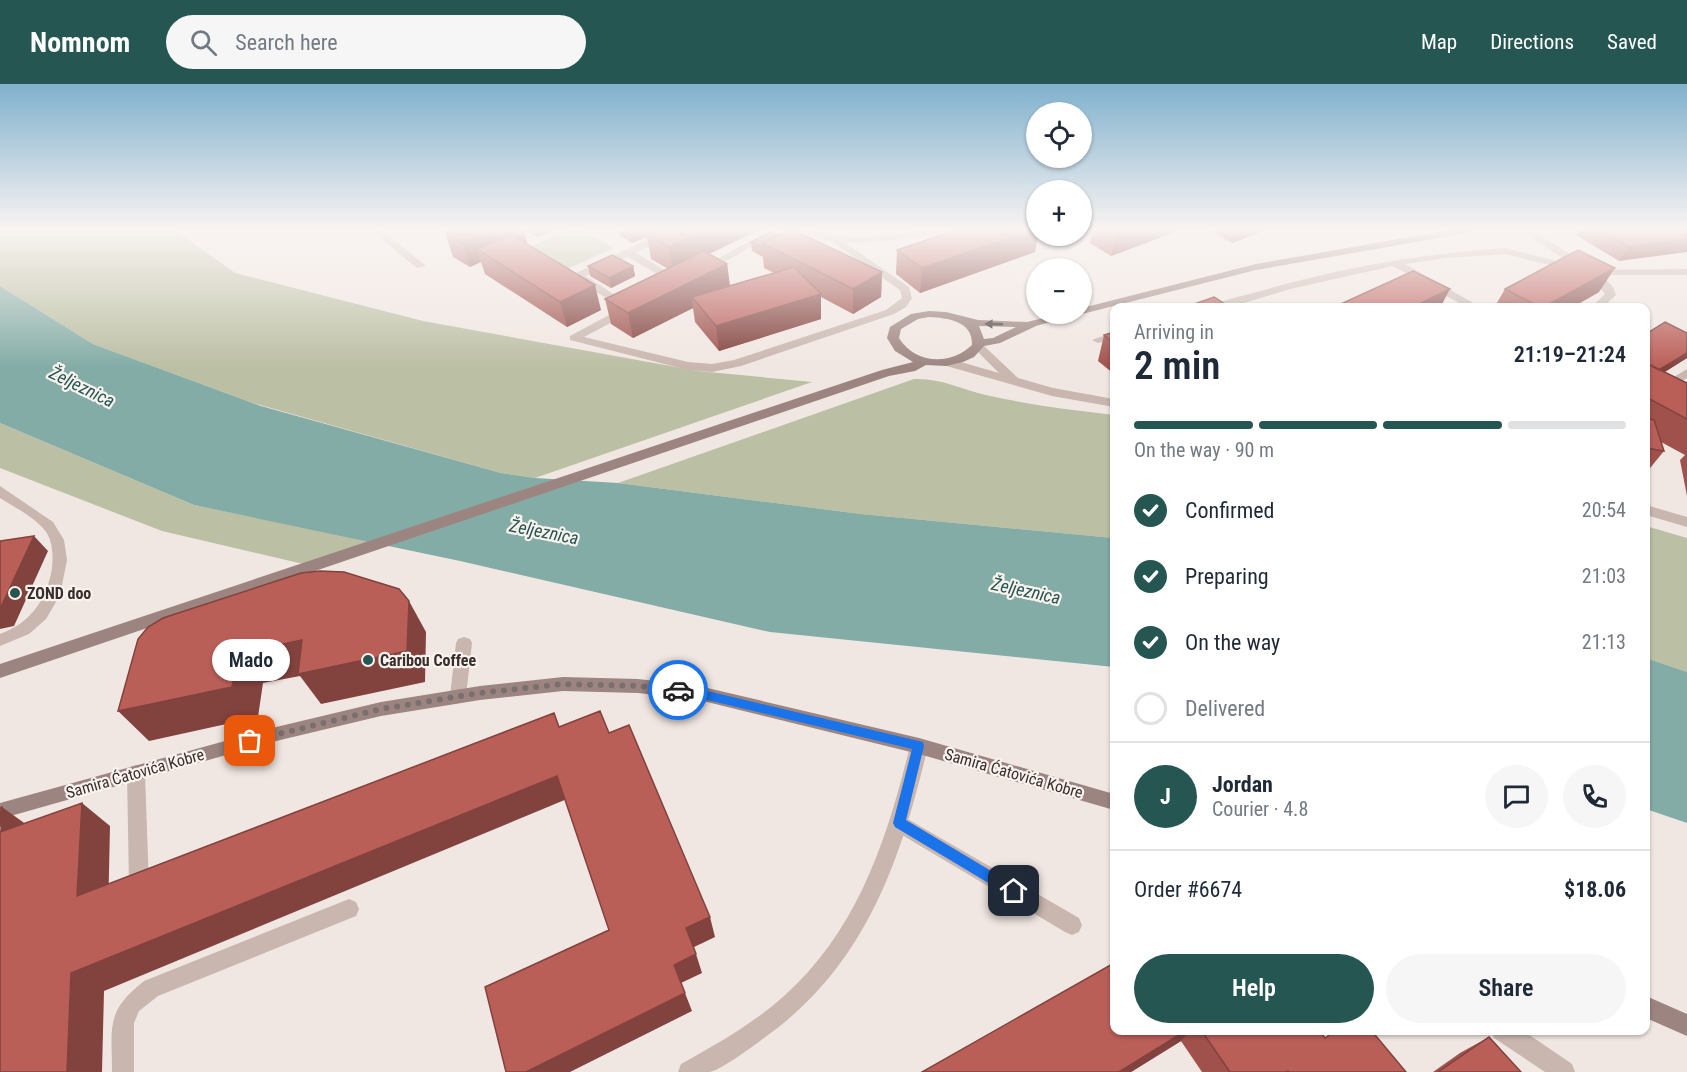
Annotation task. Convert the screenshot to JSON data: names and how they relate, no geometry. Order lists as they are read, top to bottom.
{
  "streets": {
    "main road": ["Samira Ćatovića Kobre"]
  },
  "water": ["Željeznica"],
  "places": ["ZOND doo", "Caribou Coffee", "Mado"],
  "page": {
    "header": "Nomnom",
    "search": "Search here",
    "nav": ["Map", "Directions", "Saved"],
    "map_buttons": ["+", "−"],
    "heading": ["2 min", "Arriving in", "21:19–21:24"],
    "panel": [
      "Jordan",
      "Courier · 4.8",
      "Order #6674",
      "$18.06"
    ],
    "bar": "On the way · 90 m",
    "list": [
      ["Confirmed", "20:54"],
      ["Preparing", "21:03"],
      ["On the way", "21:13"],
      "Delivered"
    ],
    "bubble": "Mado",
    "round": "J",
    "buttons": ["Help", "Share"]
  }
}
